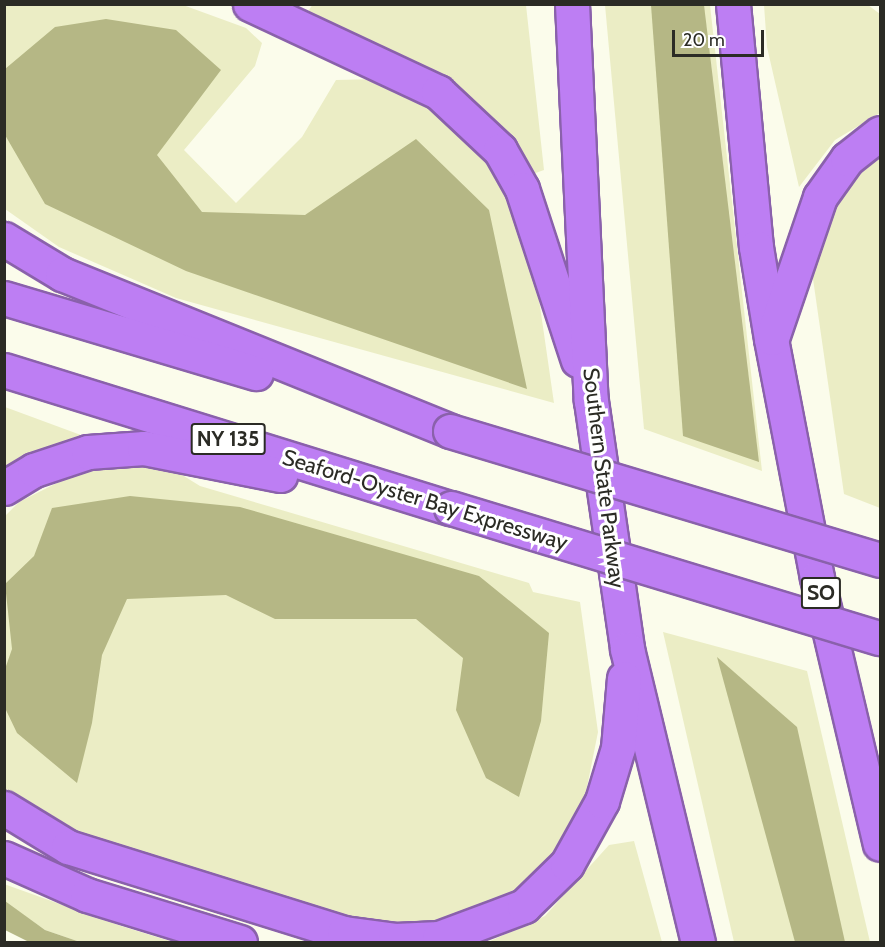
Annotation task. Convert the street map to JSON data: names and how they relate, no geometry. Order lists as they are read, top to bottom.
{
  "streets": {
    "highway": [
      "NY 135",
      "Southern State Parkway",
      "Seaford-Oyster Bay Expressway",
      "SO"
    ]
  },
  "scale_bar": "20 m"
}
